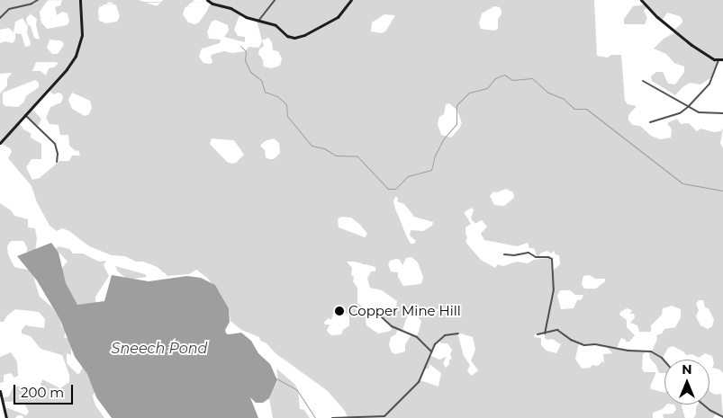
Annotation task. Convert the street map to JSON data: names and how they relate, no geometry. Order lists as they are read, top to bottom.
{
  "water": ["Sneech Pond"],
  "places": ["Copper Mine Hill"],
  "scale_bar": "200 m",
  "north": "top"
}
